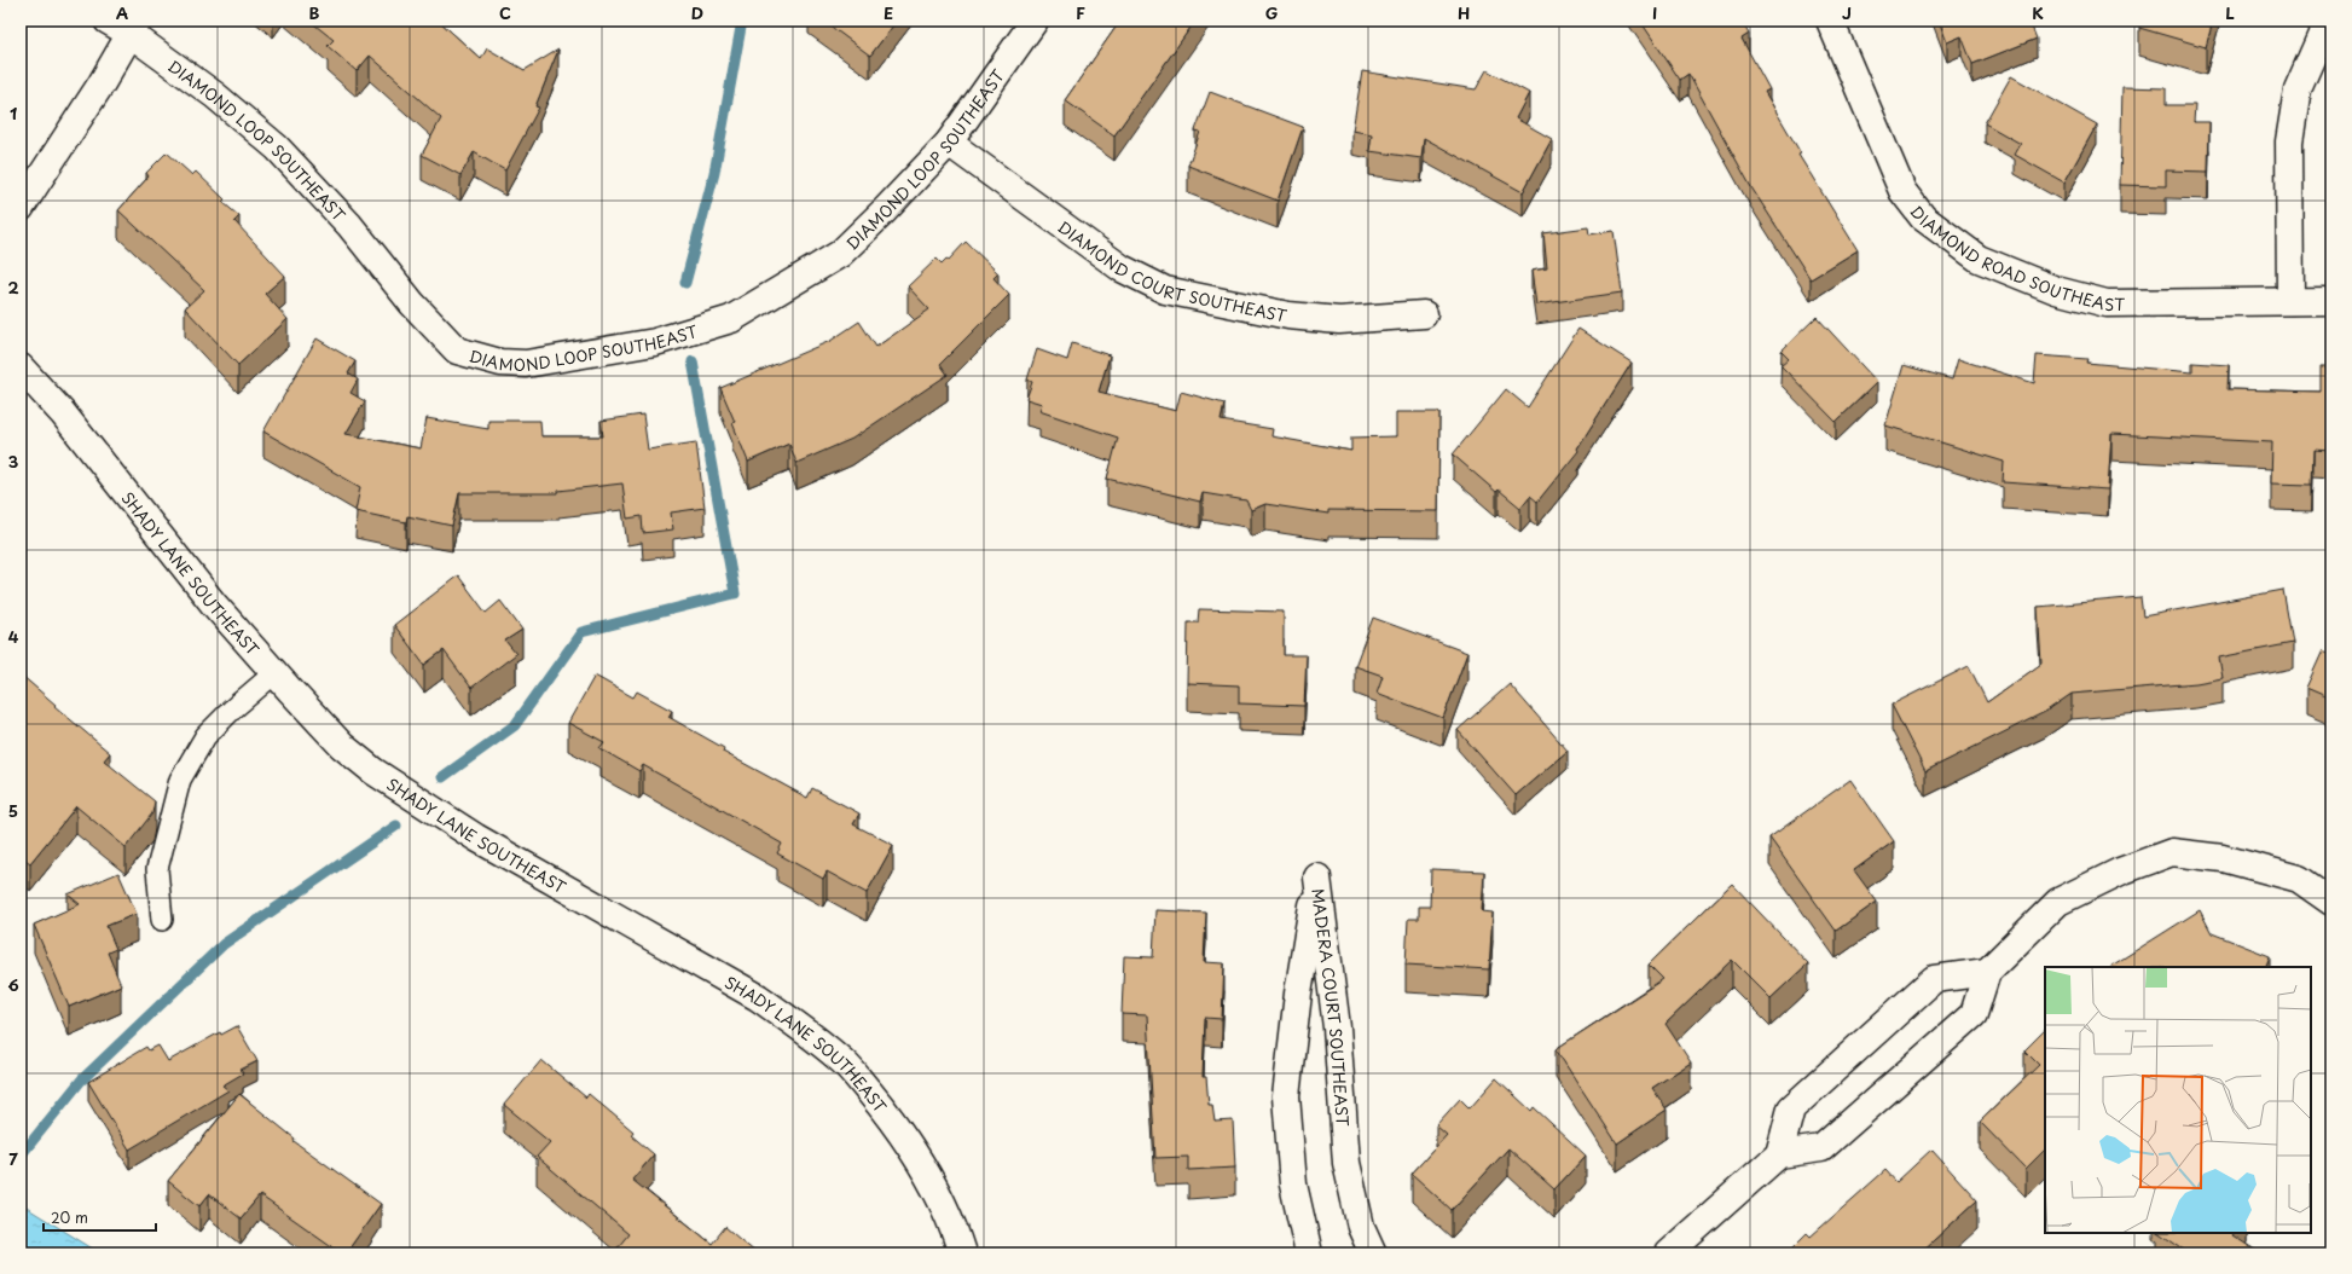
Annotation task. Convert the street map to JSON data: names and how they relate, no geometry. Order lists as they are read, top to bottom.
{
  "streets": {
    "street": [
      "DIAMOND LOOP SOUTHEAST",
      "DIAMOND ROAD SOUTHEAST",
      "DIAMOND COURT SOUTHEAST",
      "SHADY LANE SOUTHEAST",
      "MADERA COURT SOUTHEAST"
    ]
  },
  "crossings": [
    ["DIAMOND LOOP SOUTHEAST", "DIAMOND COURT SOUTHEAST"]
  ],
  "scale_bar": "20 m",
  "grid": {
    "columns": [
      "A",
      "B",
      "C",
      "D",
      "E",
      "F",
      "G",
      "H",
      "I",
      "J",
      "K",
      "L"
    ],
    "rows": [
      "1",
      "2",
      "3",
      "4",
      "5",
      "6",
      "7"
    ]
  }
}
